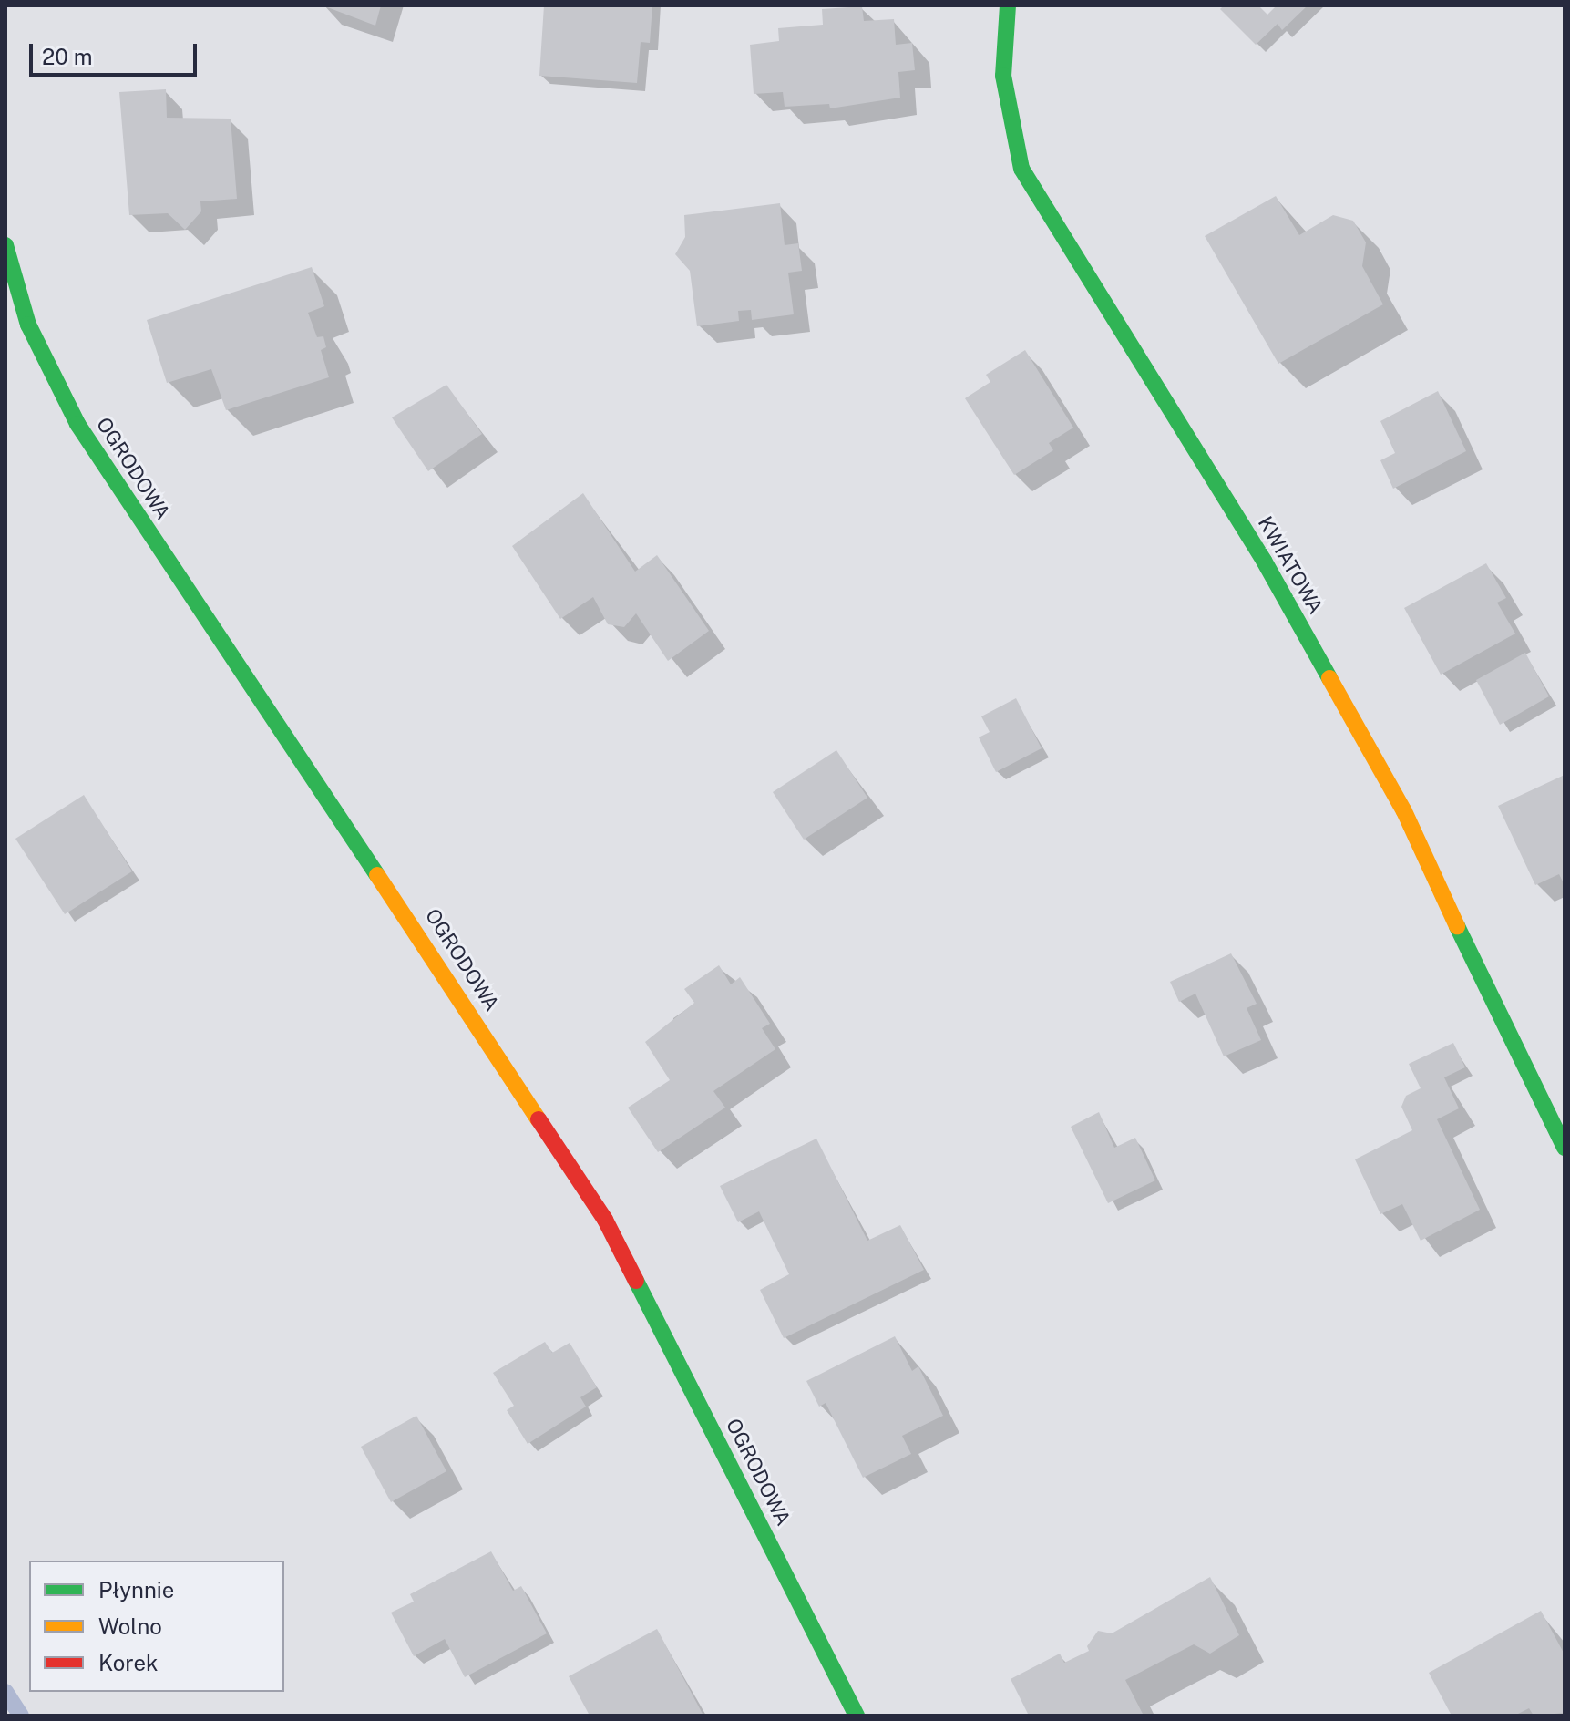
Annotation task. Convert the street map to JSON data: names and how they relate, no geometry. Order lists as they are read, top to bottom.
{
  "streets": {
    "street": ["OGRODOWA", "KWIATOWA"]
  },
  "legend": ["Płynnie", "Wolno", "Korek"],
  "scale_bar": "20 m"
}
